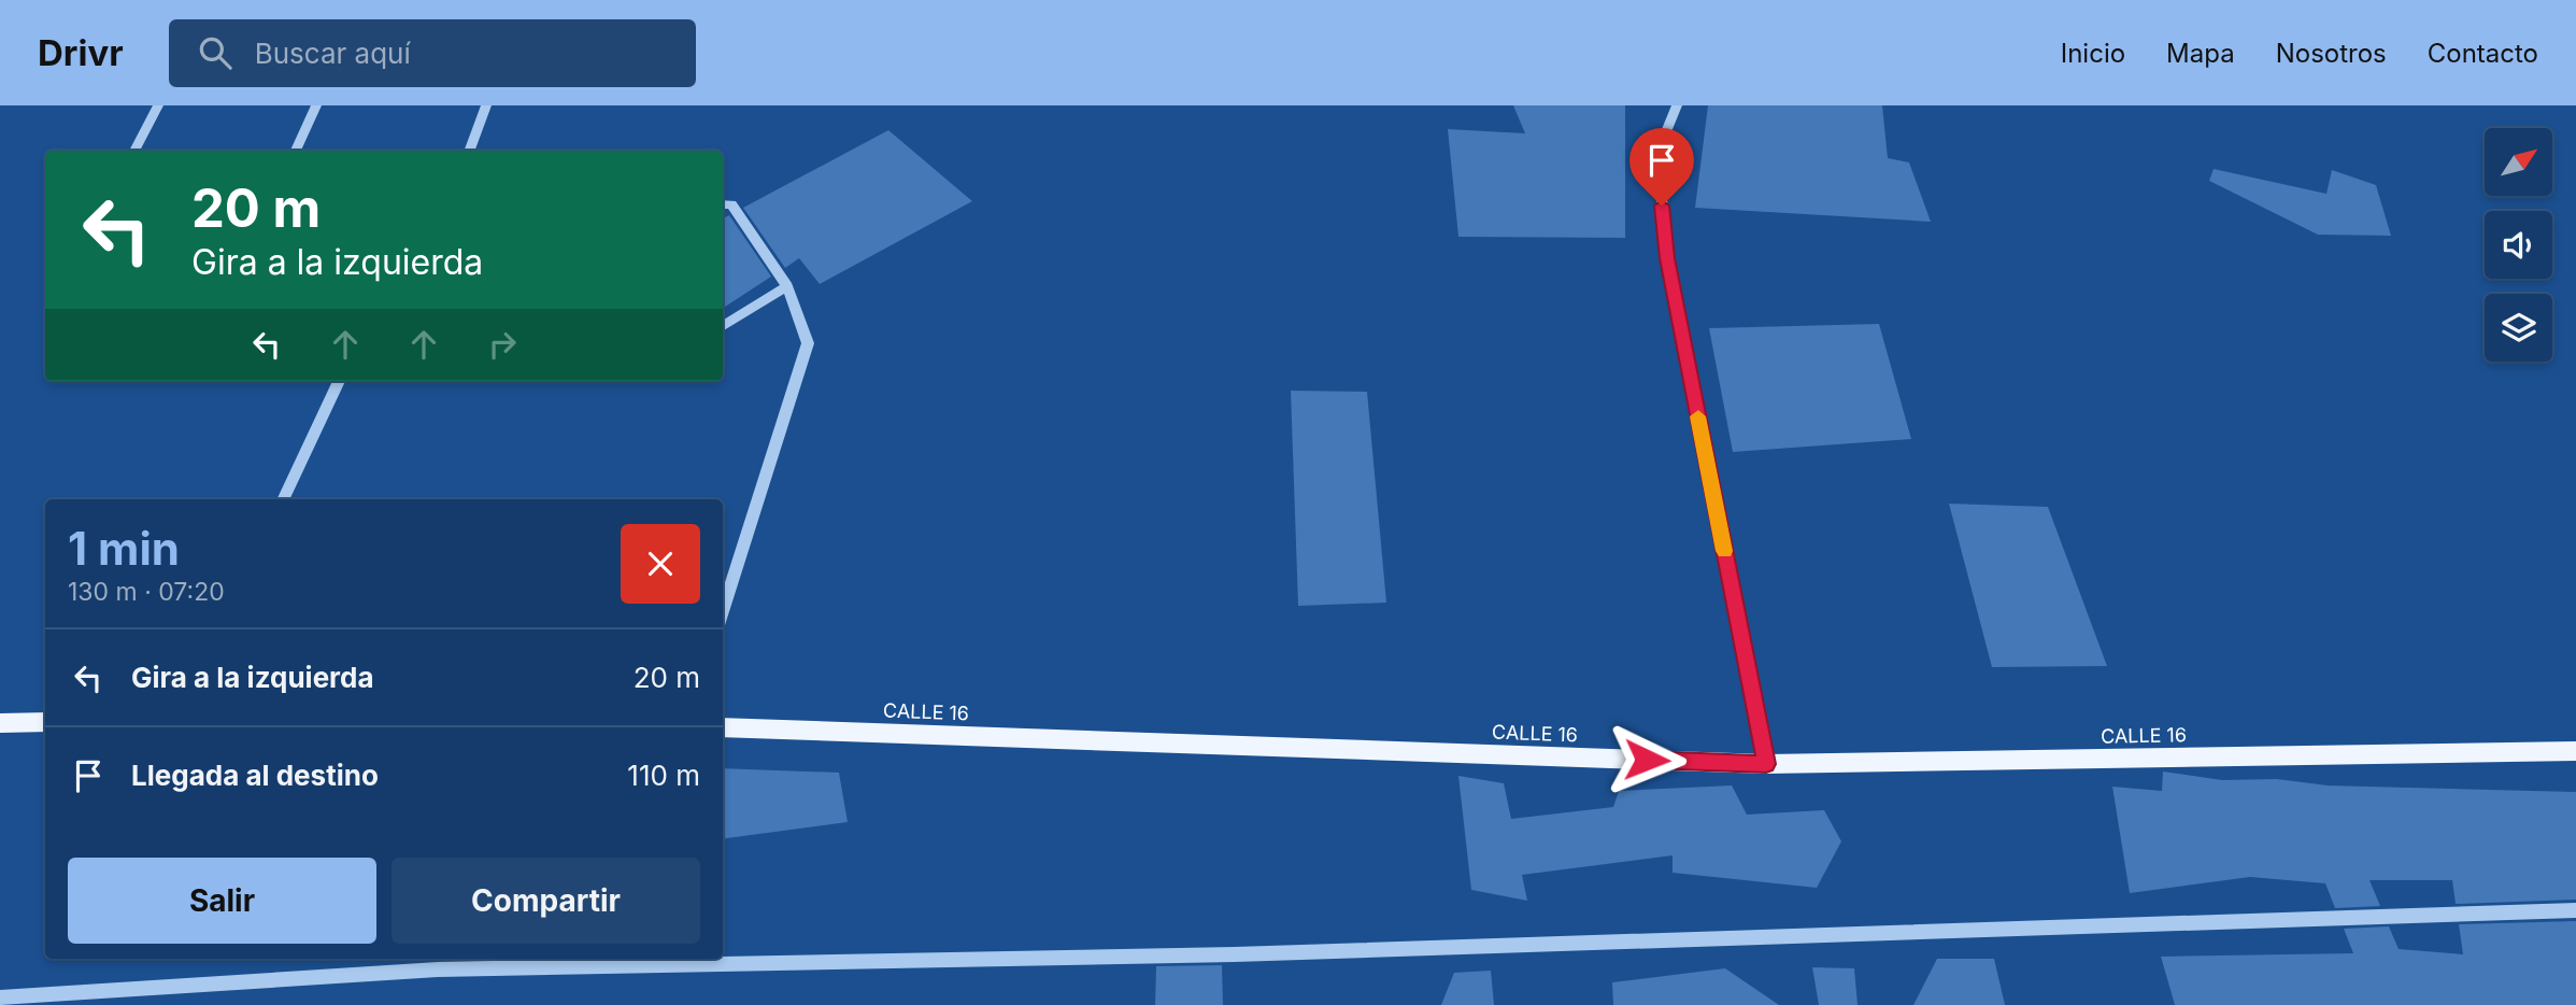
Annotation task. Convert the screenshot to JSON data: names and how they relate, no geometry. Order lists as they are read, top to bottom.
{
  "streets": {
    "main road": ["CALLE 16"]
  },
  "north": "top right",
  "page": {
    "header": "Drivr",
    "search": "Buscar aquí",
    "nav": [
      "Inicio",
      "Mapa",
      "Nosotros",
      "Contacto"
    ],
    "turn": ["20 m", "Gira a la izquierda"],
    "heading": ["1 min", "130 m · 07:20"],
    "list": [
      {
        "name": "Gira a la izquierda",
        "value": "20 m"
      },
      {
        "name": "Llegada al destino",
        "value": "110 m"
      }
    ],
    "buttons": ["Salir", "Compartir"]
  }
}
